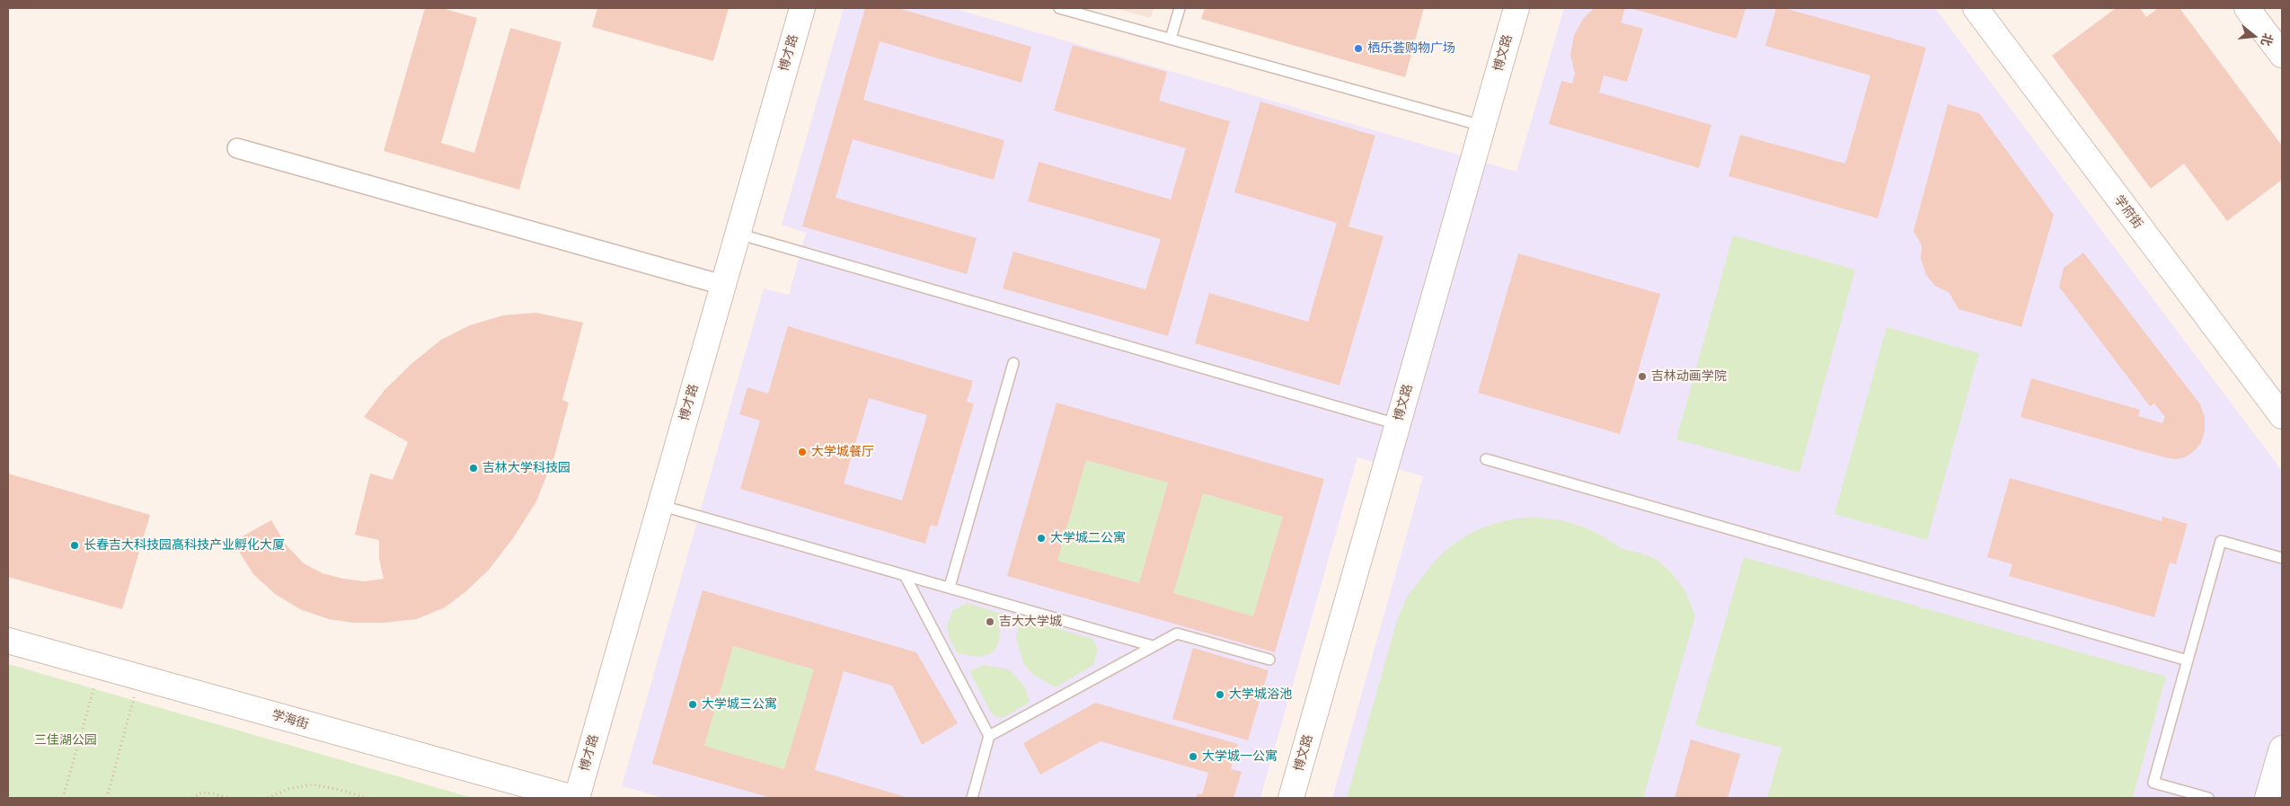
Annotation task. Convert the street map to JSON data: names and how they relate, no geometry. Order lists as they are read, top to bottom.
{
  "streets": {
    "street": [
      "博才路",
      "博文路",
      "学府街",
      "学海街"
    ]
  },
  "parks": ["三佳湖公园"],
  "places": [
    "栖乐荟购物广场",
    "吉林动画学院",
    "大学城餐厅",
    "吉林大学科技园",
    "大学城二公寓",
    "长春吉大科技园高科技产业孵化大厦",
    "吉大大学城",
    "大学城浴池",
    "大学城三公寓",
    "大学城一公寓"
  ],
  "north": "right"
}
